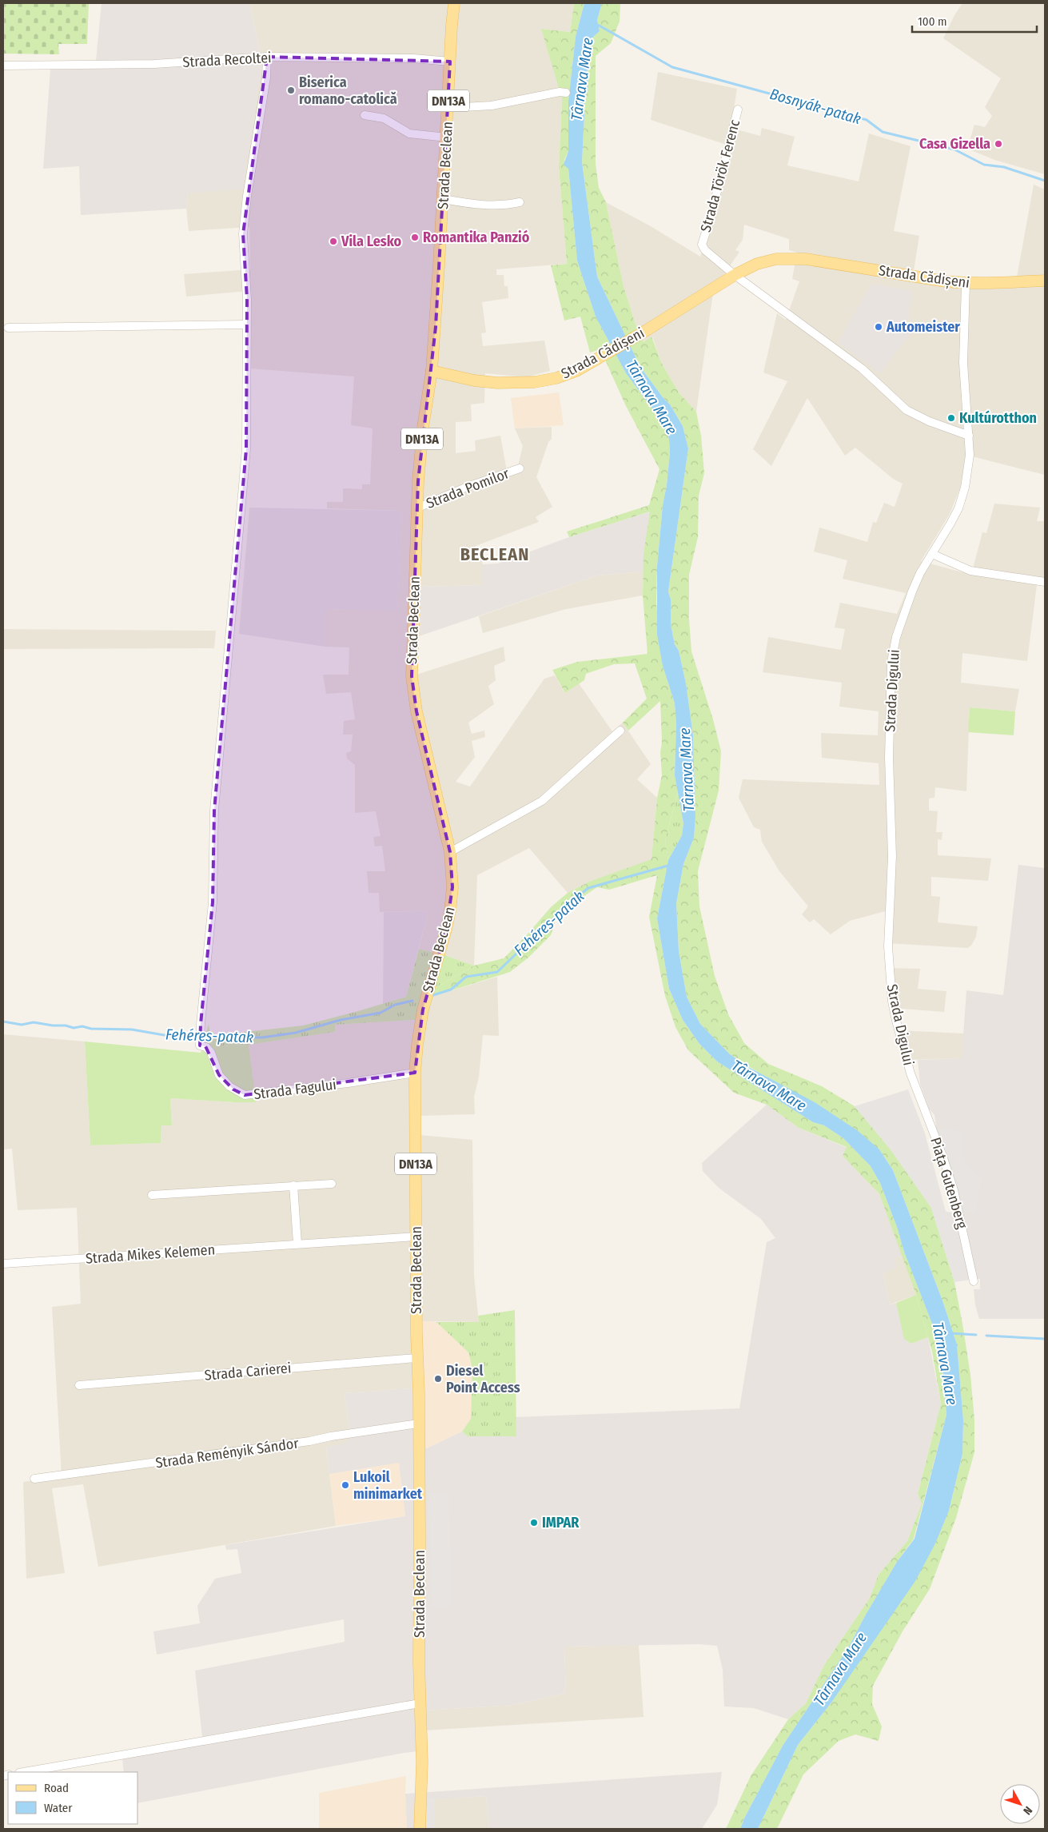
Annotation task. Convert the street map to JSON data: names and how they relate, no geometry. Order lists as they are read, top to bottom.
{
  "streets": {
    "main road": ["DN13A", "Strada Beclean", "Strada Cădișeni"],
    "street": [
      "Strada Recoltei",
      "Strada Török Ferenc",
      "Strada Pomilor",
      "Strada Digului",
      "Strada Fagului",
      "Piața Gutenberg",
      "Strada Mikes Kelemen",
      "Strada Carierei",
      "Strada Reményik Sándor"
    ]
  },
  "crossings": [
    ["Strada Recoltei", "Strada Beclean"],
    ["Strada Beclean", "Strada Cădișeni"],
    ["Strada Beclean", "Strada Pomilor"],
    ["Strada Beclean", "Strada Fagului"],
    ["Strada Beclean", "Strada Mikes Kelemen"],
    ["Strada Beclean", "Strada Carierei"],
    ["Strada Beclean", "Strada Reményik Sándor"],
    ["Strada Török Ferenc", "Strada Cădișeni"],
    ["Strada Cădișeni", "Strada Digului"],
    ["Strada Digului", "Piața Gutenberg"]
  ],
  "districts": ["BECLEAN"],
  "water": ["Târnava Mare", "Bosnyák-patak", "Fehéres-patak"],
  "places": [
    "Biserica romano-catolică",
    "Casa Gizella",
    "Romantika Panzió",
    "Vila Lesko",
    "Automeister",
    "Kultúrotthon",
    "Diesel Point Access",
    "Lukoil minimarket",
    "IMPAR"
  ],
  "legend": ["Road", "Water"],
  "scale_bar": "100 m",
  "north": "bottom right"
}
